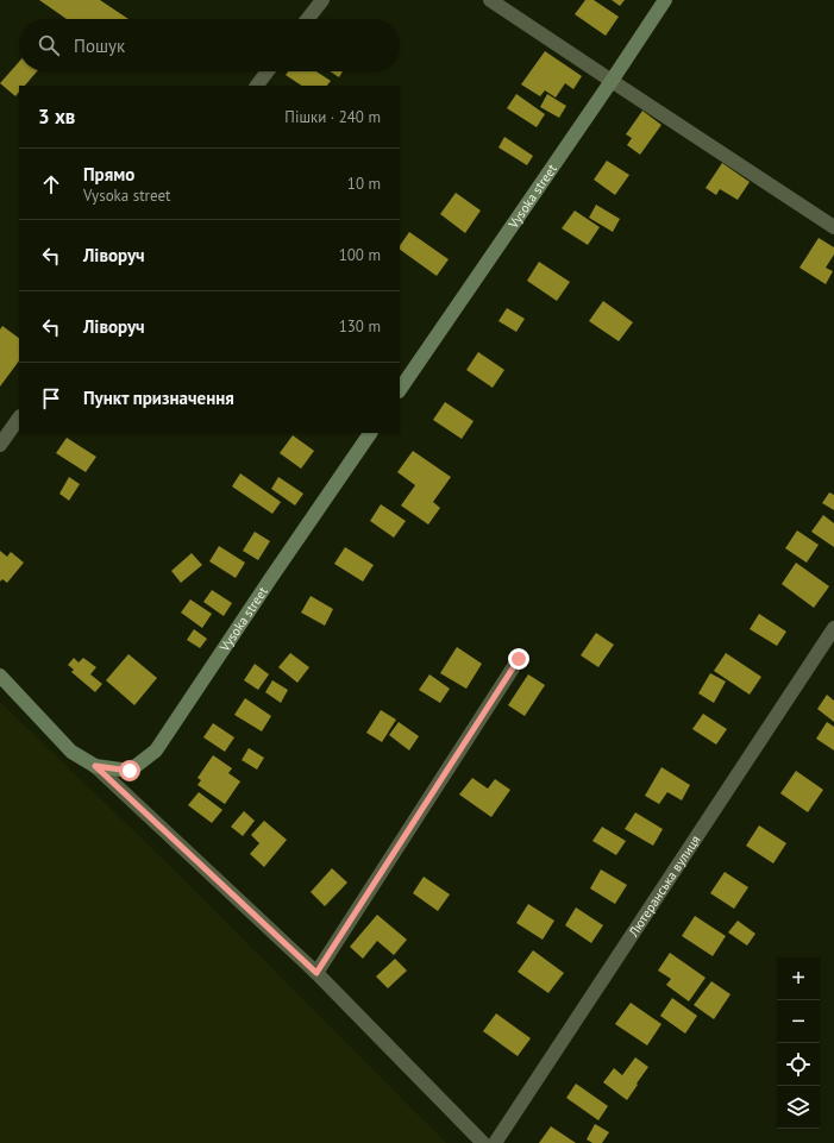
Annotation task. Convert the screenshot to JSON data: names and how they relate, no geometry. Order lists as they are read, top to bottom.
{
  "streets": {
    "street": ["Vysoka street", "Лютеранська вулиця"]
  },
  "page": {
    "search": "Пошук",
    "heading": ["3 хв", "Пішки · 240 m"],
    "list": [
      ["Прямо", "Vysoka street", "10 m"],
      ["Ліворуч", "100 m"],
      ["Ліворуч", "130 m"],
      "Пункт призначення"
    ],
    "map_buttons": ["+", "−"]
  }
}
